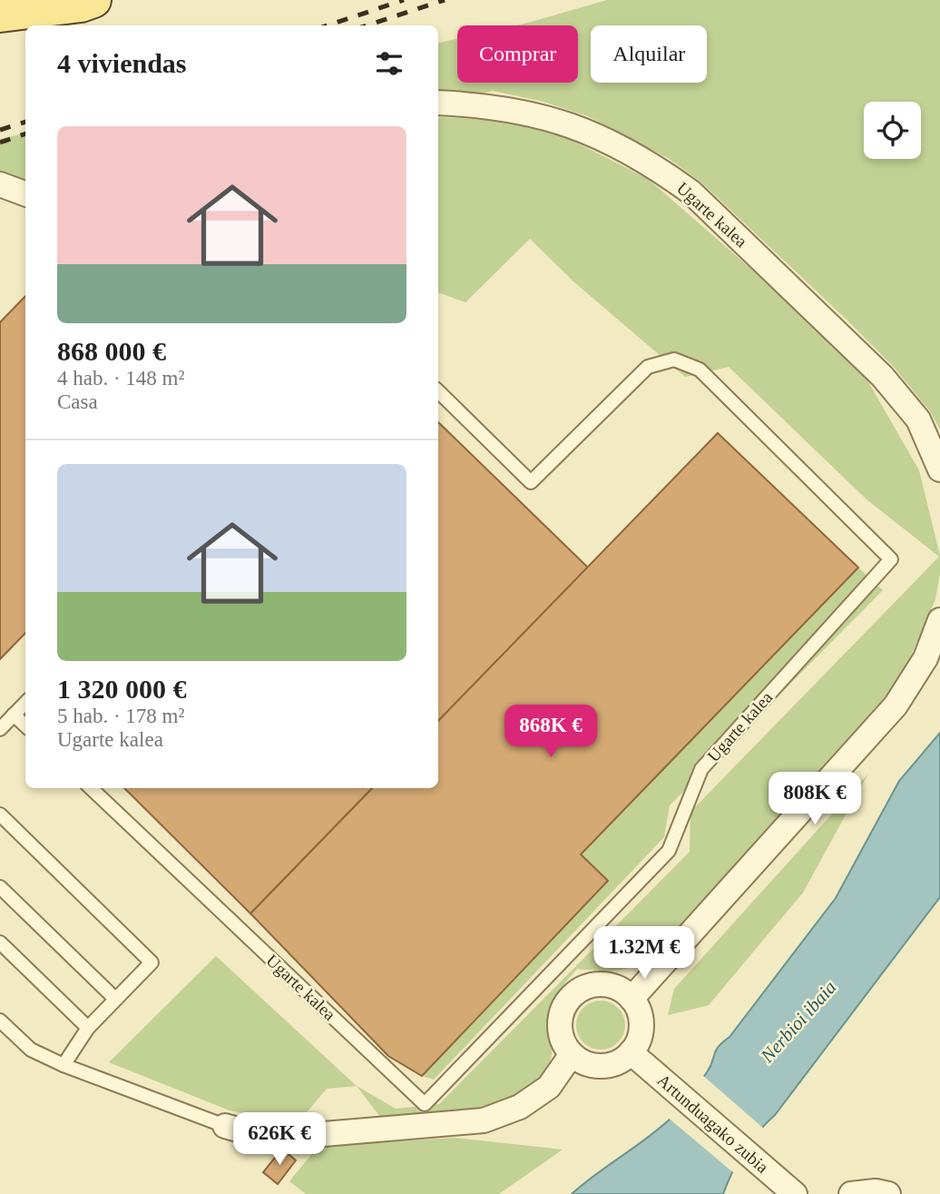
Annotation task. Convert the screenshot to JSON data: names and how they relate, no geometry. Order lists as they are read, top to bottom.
{
  "streets": {
    "street": ["Ugarte kalea", "Artunduagako zubia"]
  },
  "water": ["Nerbioi ibaia"],
  "page": {
    "chip": ["Comprar", "Alquilar"],
    "heading": "4 viviendas",
    "list": [
      {
        "name": "868 000 €",
        "note": "4 hab. · 148 m² · Casa"
      },
      {
        "name": "1 320 000 €",
        "note": "5 hab. · 178 m² · Ugarte kalea"
      }
    ],
    "price": [
      "868K €",
      "808K €",
      "1.32M €",
      "626K €"
    ]
  }
}
